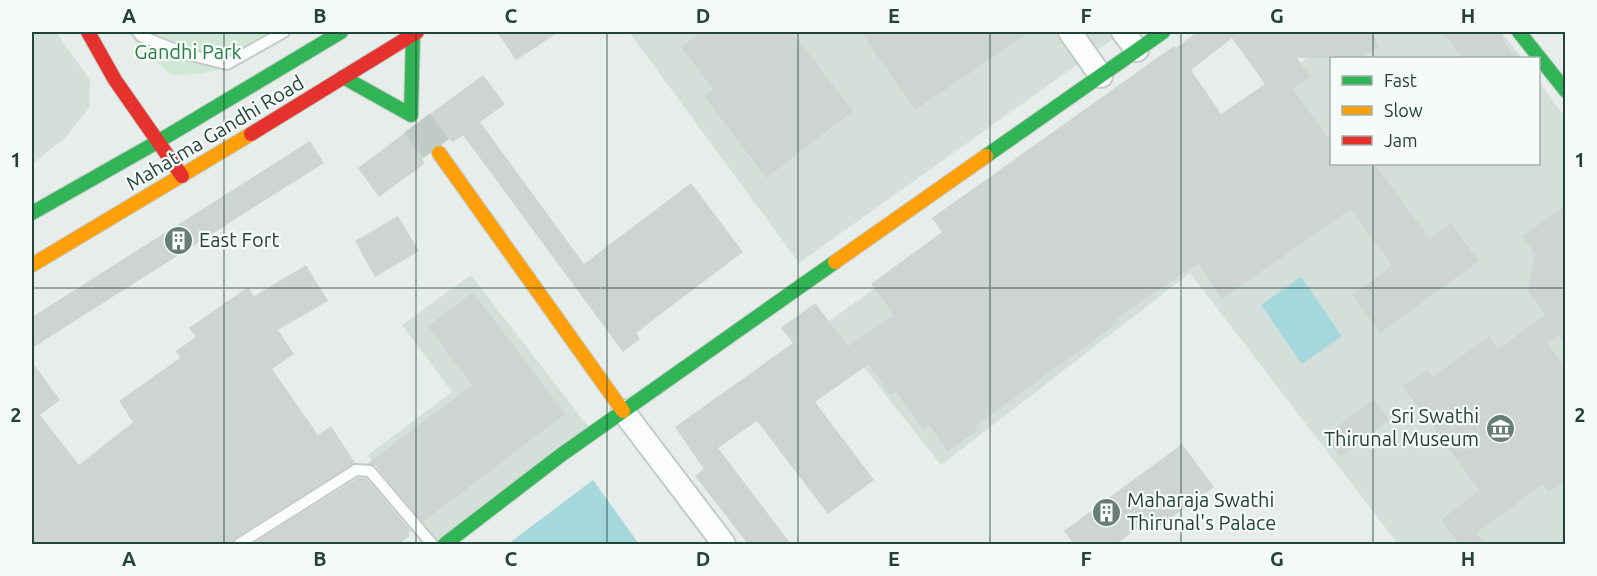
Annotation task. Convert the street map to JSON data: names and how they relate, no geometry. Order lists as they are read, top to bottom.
{
  "streets": {
    "street": ["Mahatma Gandhi Road"]
  },
  "parks": ["Gandhi Park"],
  "places": {
    "building": ["East Fort", "Maharaja Swathi Thirunal's Palace"],
    "museum": ["Sri Swathi Thirunal Museum"]
  },
  "legend": ["Fast", "Slow", "Jam"],
  "grid": {
    "columns": [
      "A",
      "B",
      "C",
      "D",
      "E",
      "F",
      "G",
      "H"
    ],
    "rows": ["1", "2"]
  }
}
